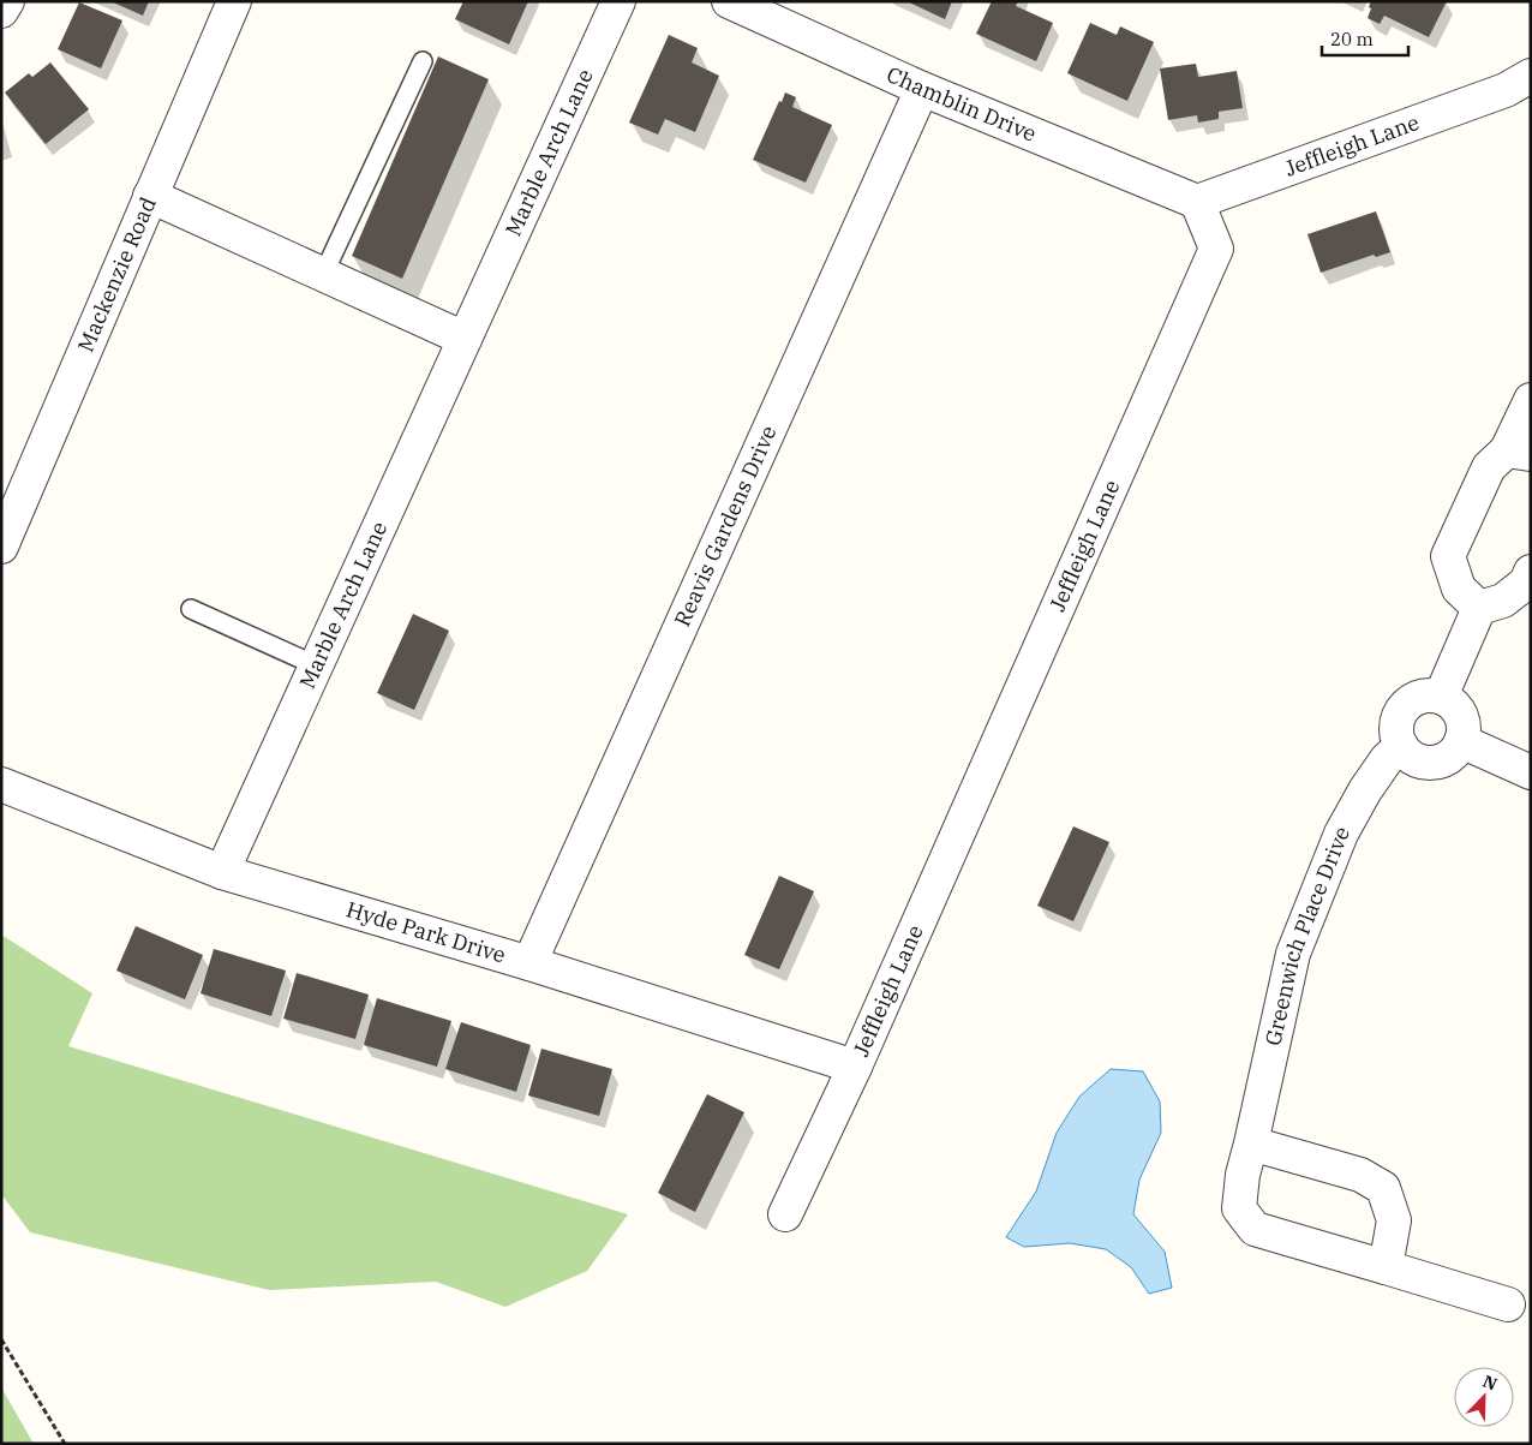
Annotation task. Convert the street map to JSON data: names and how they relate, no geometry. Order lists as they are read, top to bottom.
{
  "streets": {
    "street": [
      "Chamblin Drive",
      "Jeffleigh Lane",
      "Marble Arch Lane",
      "Mackenzie Road",
      "Reavis Gardens Drive",
      "Hyde Park Drive",
      "Greenwich Place Drive"
    ]
  },
  "crossings": [
    ["Chamblin Drive", "Jeffleigh Lane"],
    ["Chamblin Drive", "Reavis Gardens Drive"],
    ["Jeffleigh Lane", "Hyde Park Drive"],
    ["Marble Arch Lane", "Hyde Park Drive"],
    ["Reavis Gardens Drive", "Hyde Park Drive"]
  ],
  "scale_bar": "20 m",
  "north": "top right"
}
